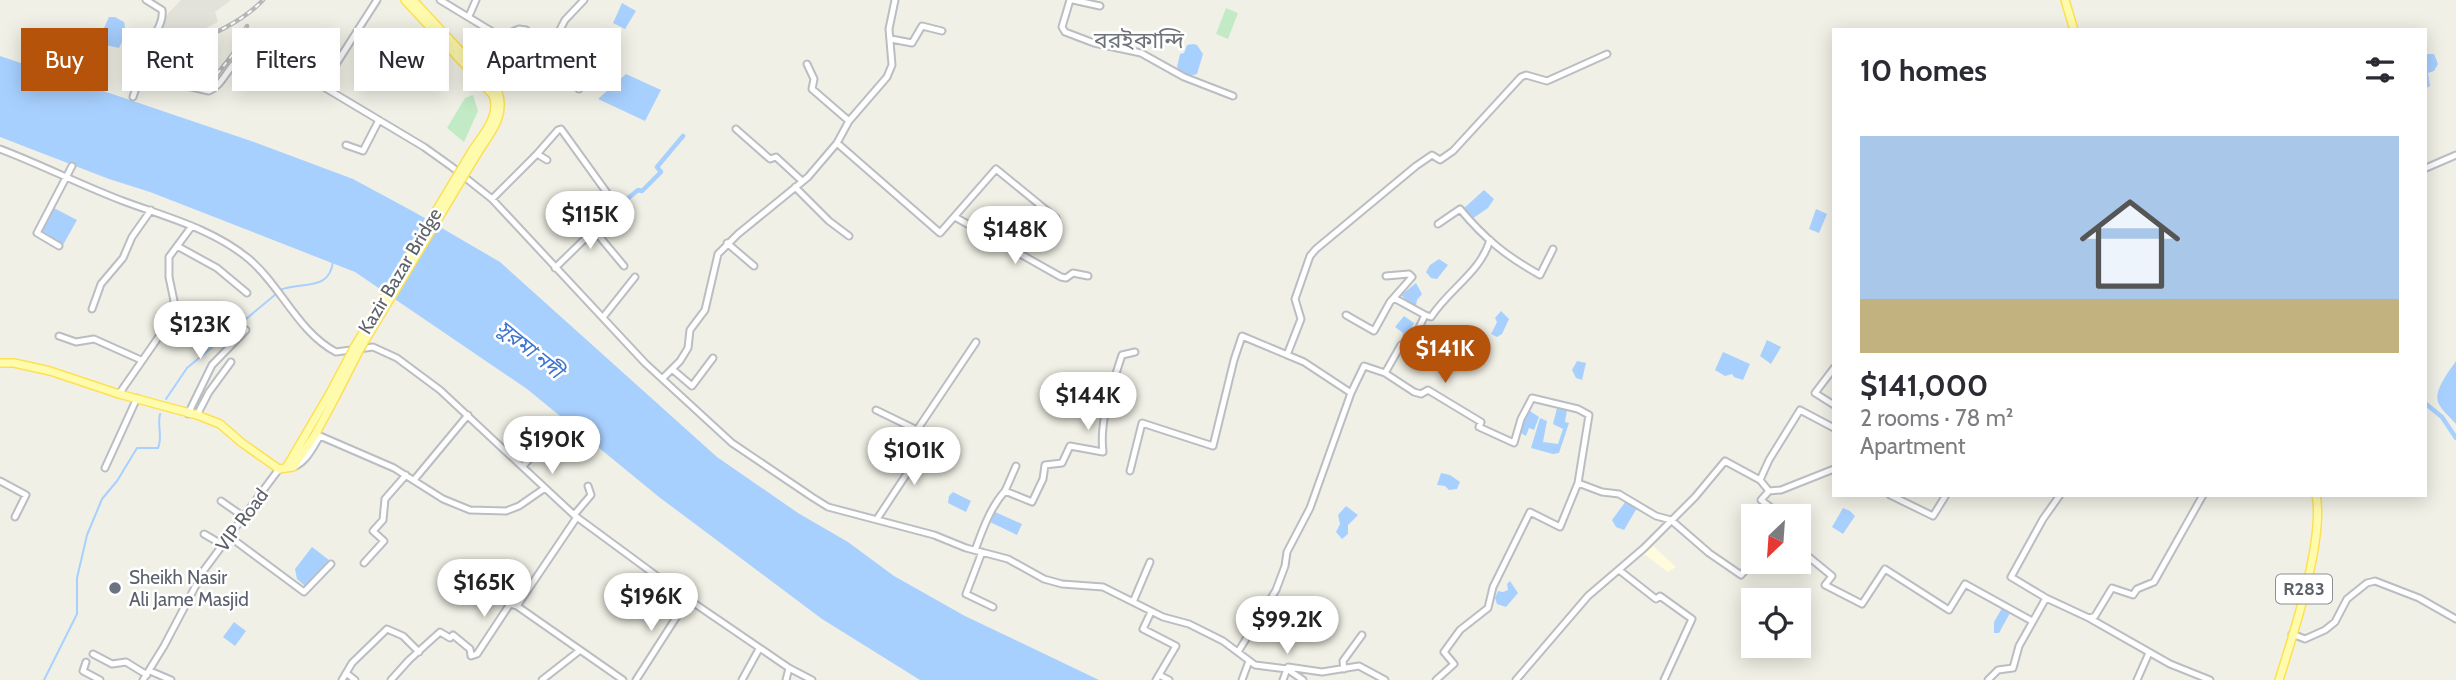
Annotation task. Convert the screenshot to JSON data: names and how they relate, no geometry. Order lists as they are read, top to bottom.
{
  "streets": {
    "main road": ["R283"],
    "street": ["VIP Road"]
  },
  "districts": ["বরইকান্দি"],
  "water": ["সুরমা নদী"],
  "places": ["Sheikh Nasir Ali Jame Masjid"],
  "north": "bottom left",
  "page": {
    "chip": [
      "Buy",
      "Rent",
      "Filters",
      "New",
      "Apartment"
    ],
    "heading": "10 homes",
    "list": [
      {
        "name": "$141,000",
        "note": "2 rooms · 78 m² · Apartment"
      }
    ],
    "price": [
      "$115K",
      "$148K",
      "$123K",
      "$141K",
      "$144K",
      "$190K",
      "$101K",
      "$165K",
      "$196K",
      "$99.2K"
    ]
  }
}
